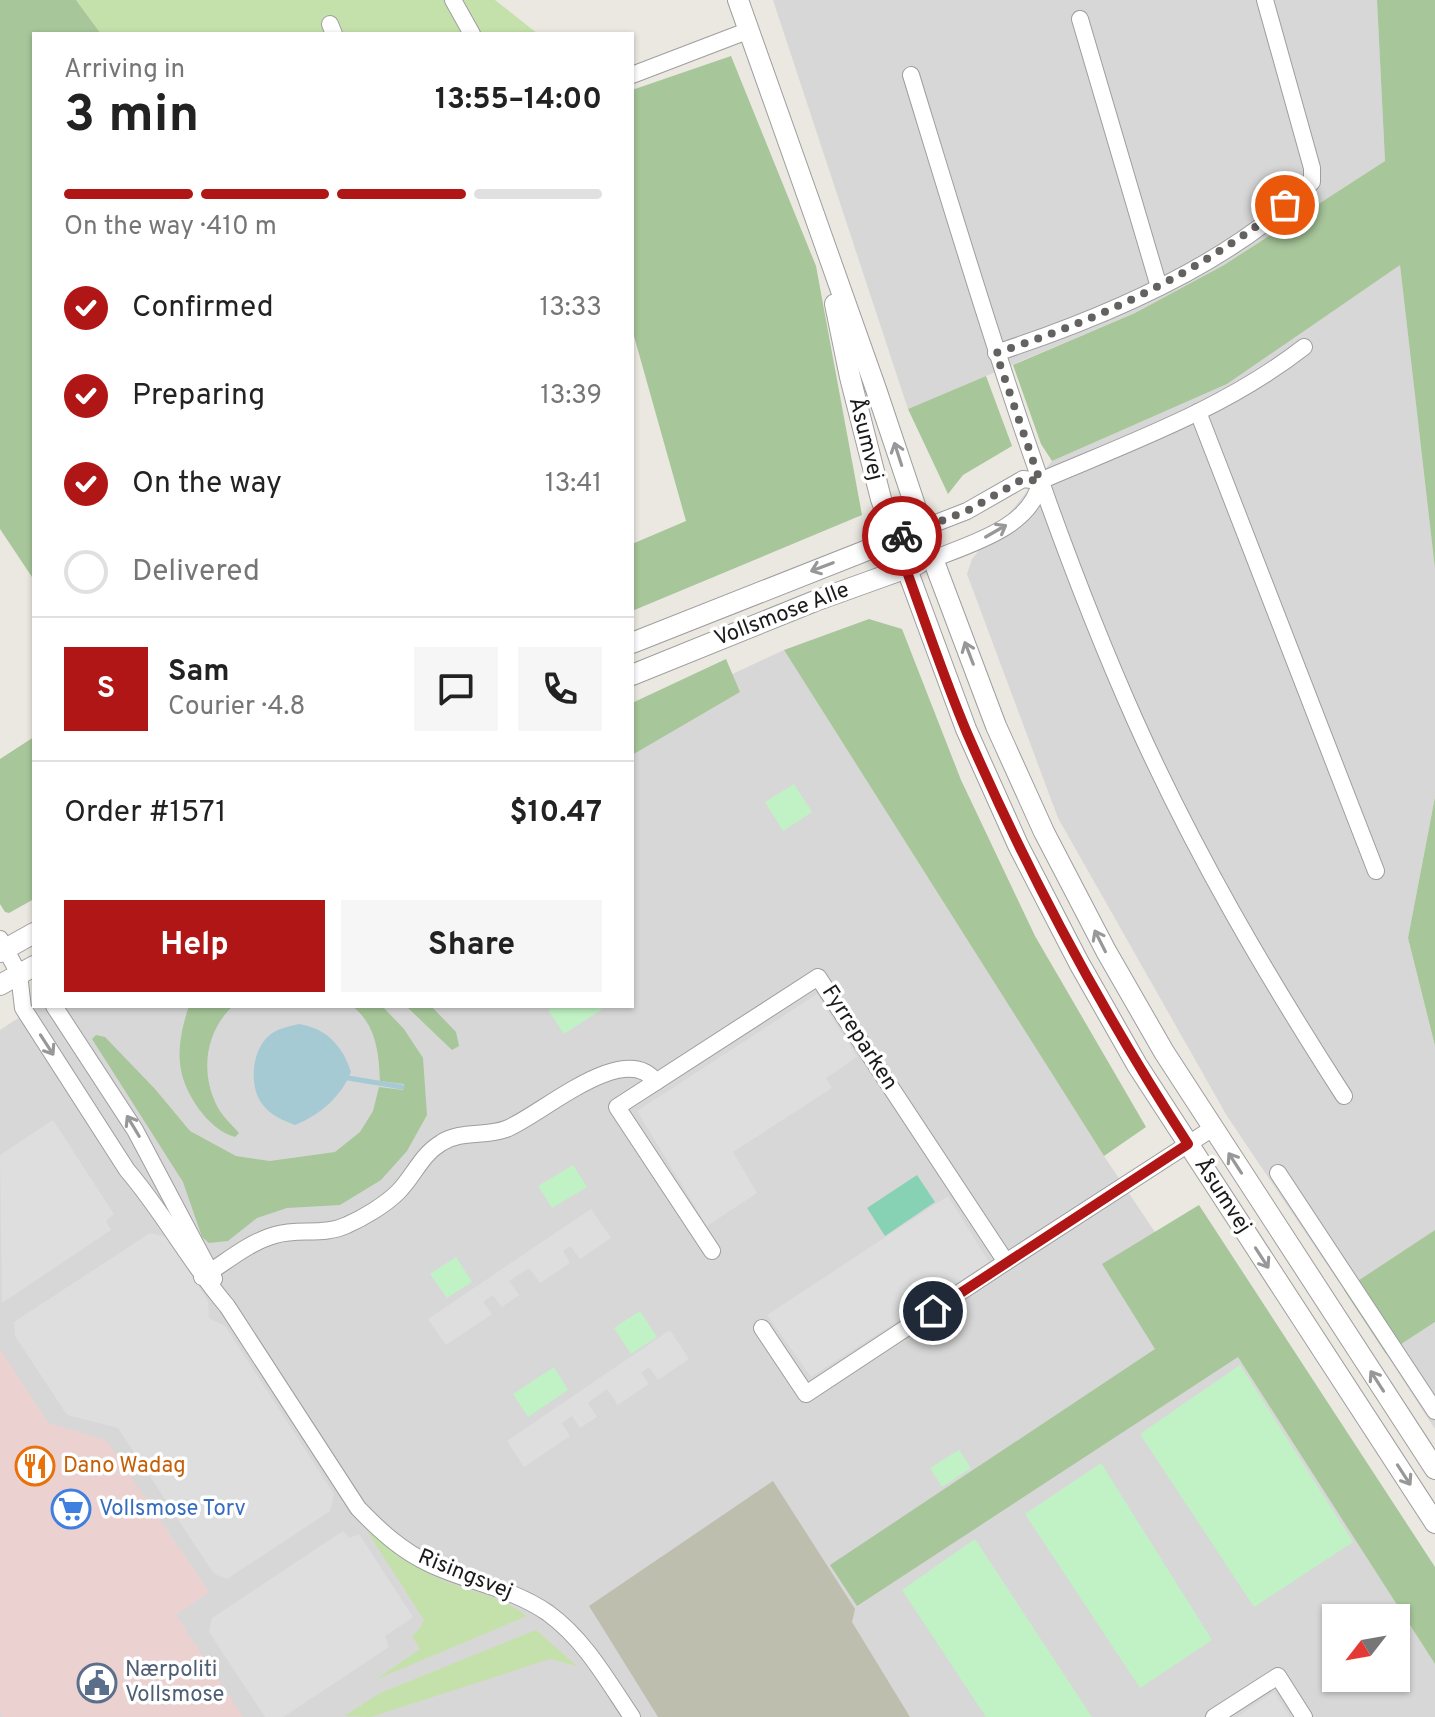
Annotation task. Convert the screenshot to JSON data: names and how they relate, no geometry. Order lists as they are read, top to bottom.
{
  "streets": {
    "street": [
      "Åsumvej",
      "Vollsmose Alle",
      "Fyrreparken",
      "Risingsvej"
    ]
  },
  "crossings": [
    ["Åsumvej", "Vollsmose Alle"]
  ],
  "places": {
    "restaurant": ["Dano Wadag"],
    "supermarket": ["Vollsmose Torv"],
    "public building": ["Nærpoliti Vollsmose"]
  },
  "north": "bottom left",
  "page": {
    "heading": ["3 min", "Arriving in", "13:55–14:00"],
    "panel": [
      "Sam",
      "Courier · 4.8",
      "Order #1571",
      "$10.47"
    ],
    "bar": "On the way · 410 m",
    "list": [
      ["Confirmed", "13:33"],
      ["Preparing", "13:39"],
      ["On the way", "13:41"],
      "Delivered"
    ],
    "round": "S",
    "buttons": ["Help", "Share"]
  }
}
